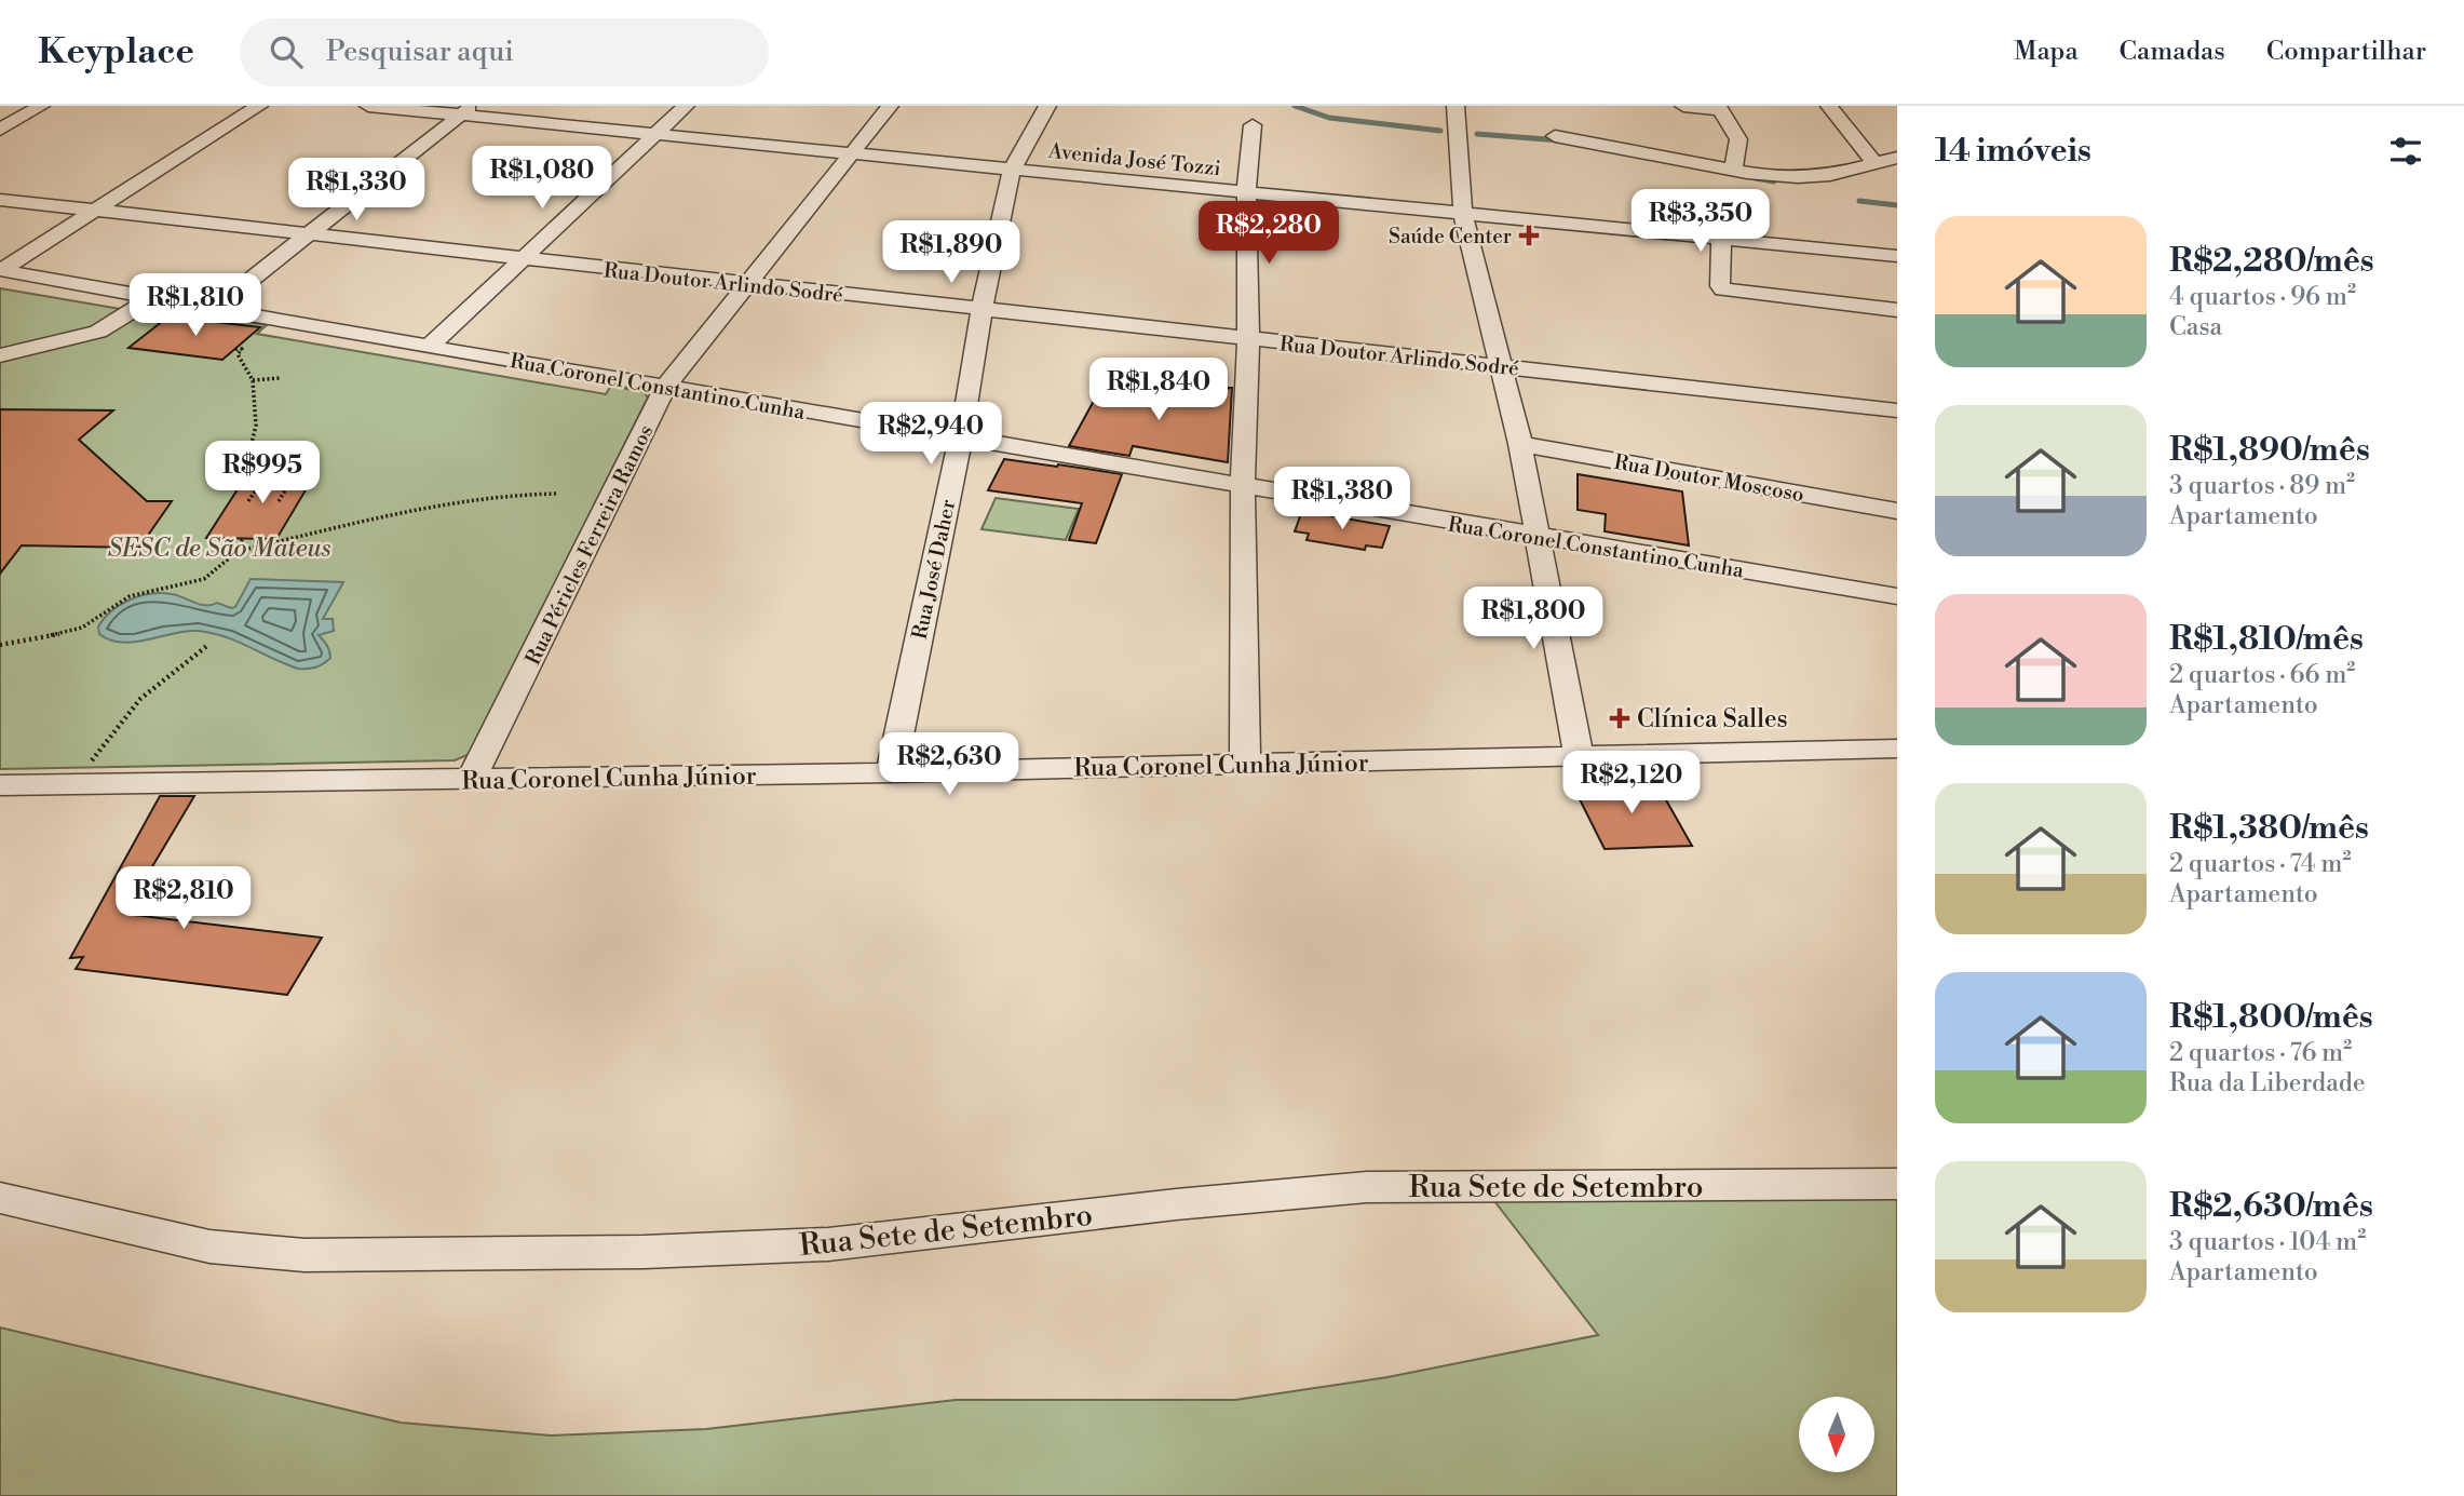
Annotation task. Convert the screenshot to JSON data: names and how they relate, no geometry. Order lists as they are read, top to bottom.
{
  "streets": {
    "street": [
      "Avenida José Tozzi",
      "Rua Doutor Arlindo Sodré",
      "Rua Coronel Constantino Cunha",
      "Rua Doutor Moscoso",
      "Rua Péricles Ferreira Ramos",
      "Rua José Daher",
      "Rua Coronel Cunha Júnior",
      "Rua Sete de Setembro"
    ]
  },
  "crossings": [
    ["Avenida José Tozzi", "Rua Péricles Ferreira Ramos"],
    ["Avenida José Tozzi", "Rua José Daher"],
    ["Rua Doutor Arlindo Sodré", "Rua Péricles Ferreira Ramos"],
    ["Rua Doutor Arlindo Sodré", "Rua José Daher"],
    ["Rua Coronel Constantino Cunha", "Rua Péricles Ferreira Ramos"],
    ["Rua Coronel Constantino Cunha", "Rua José Daher"],
    ["Rua Péricles Ferreira Ramos", "Rua Coronel Cunha Júnior"],
    ["Rua José Daher", "Rua Coronel Cunha Júnior"]
  ],
  "parks": ["SESC de São Mateus"],
  "places": {
    "health": ["Saúde Center", "Clínica Salles"]
  },
  "north": "bottom",
  "page": {
    "header": "Keyplace",
    "search": "Pesquisar aqui",
    "nav": ["Mapa", "Camadas", "Compartilhar"],
    "heading": "14 imóveis",
    "price": [
      "R$1,080",
      "R$1,330",
      "R$3,350",
      "R$2,280",
      "R$1,890",
      "R$1,810",
      "R$1,840",
      "R$2,940",
      "R$995",
      "R$1,380",
      "R$1,800",
      "R$2,630",
      "R$2,120",
      "R$2,810"
    ],
    "list": [
      {
        "name": "R$2,280/mês",
        "note": "4 quartos · 96 m² · Casa"
      },
      {
        "name": "R$1,890/mês",
        "note": "3 quartos · 89 m² · Apartamento"
      },
      {
        "name": "R$1,810/mês",
        "note": "2 quartos · 66 m² · Apartamento"
      },
      {
        "name": "R$1,380/mês",
        "note": "2 quartos · 74 m² · Apartamento"
      },
      {
        "name": "R$1,800/mês",
        "note": "2 quartos · 76 m² · Rua da Liberdade"
      },
      {
        "name": "R$2,630/mês",
        "note": "3 quartos · 104 m² · Apartamento"
      }
    ]
  }
}
